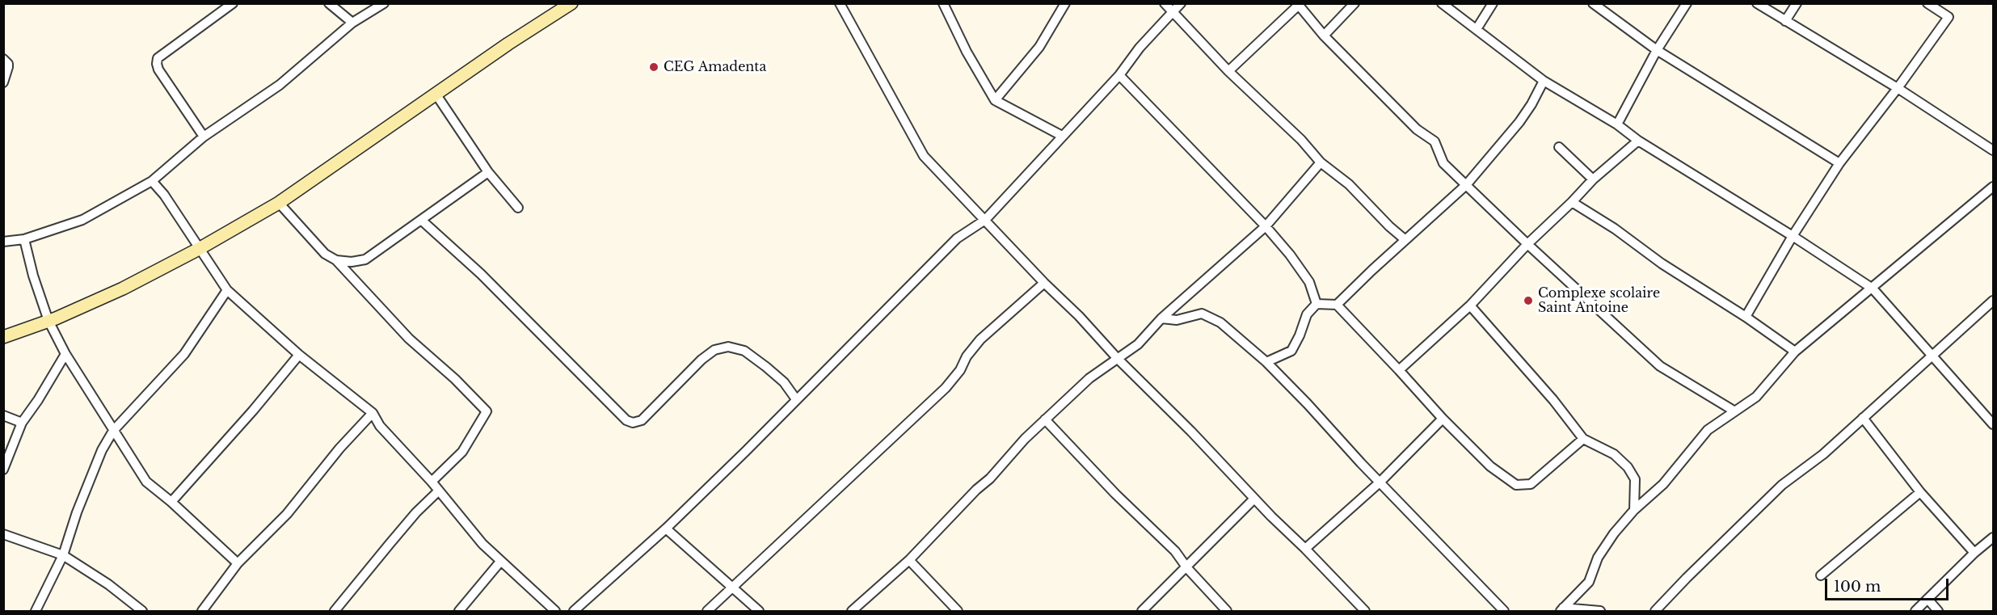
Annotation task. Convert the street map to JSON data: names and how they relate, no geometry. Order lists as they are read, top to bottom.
{
  "places": ["CEG Amadenta", "Complexe scolaire Saint Antoine"],
  "scale_bar": "100 m"
}
